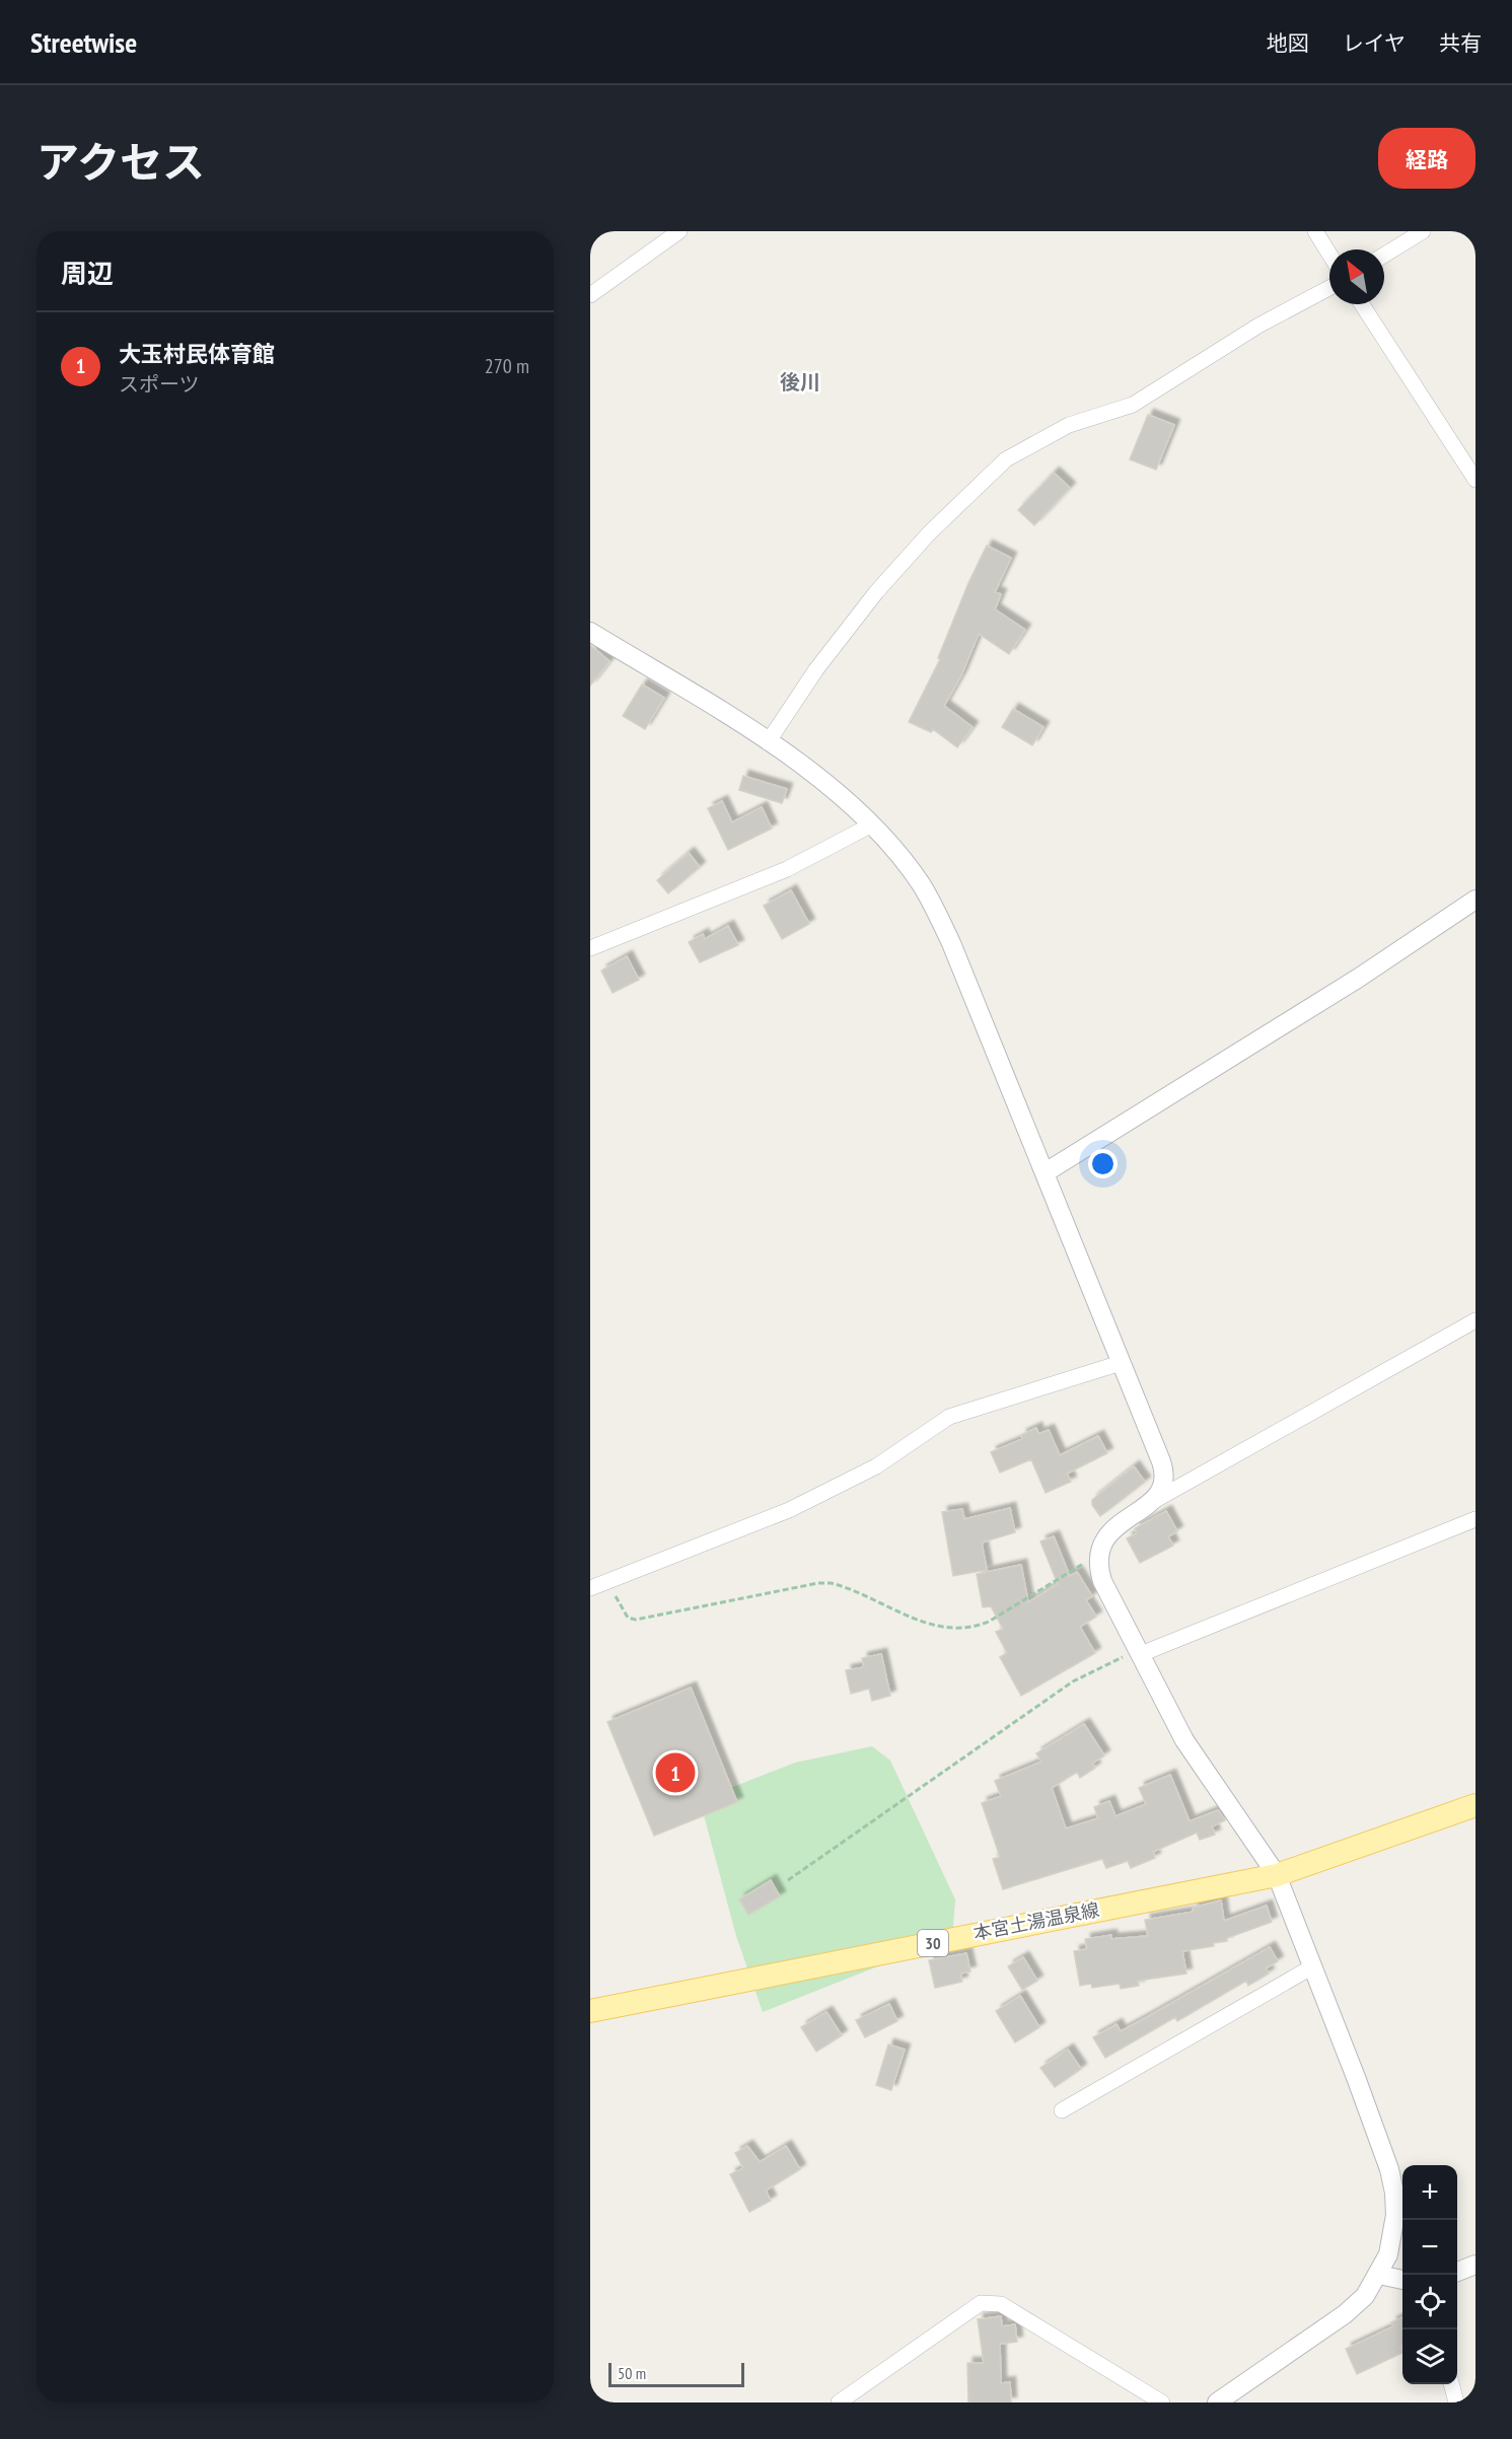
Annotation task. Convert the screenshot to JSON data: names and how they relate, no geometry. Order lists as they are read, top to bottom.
{
  "streets": {
    "main road": ["本宮土湯温泉線", "30"]
  },
  "districts": ["後川"],
  "scale_bar": "50 m",
  "north": "top left",
  "page": {
    "header": "Streetwise",
    "nav": ["地図", "レイヤ", "共有"],
    "title": "アクセス",
    "buttons": "経路",
    "heading": "周辺",
    "list": [
      {
        "mark": "1",
        "name": "大玉村民体育館",
        "note": "スポーツ",
        "value": "270 m"
      }
    ],
    "pins": "1",
    "map_buttons": ["+", "−"],
    "scale": "50 m"
  }
}
